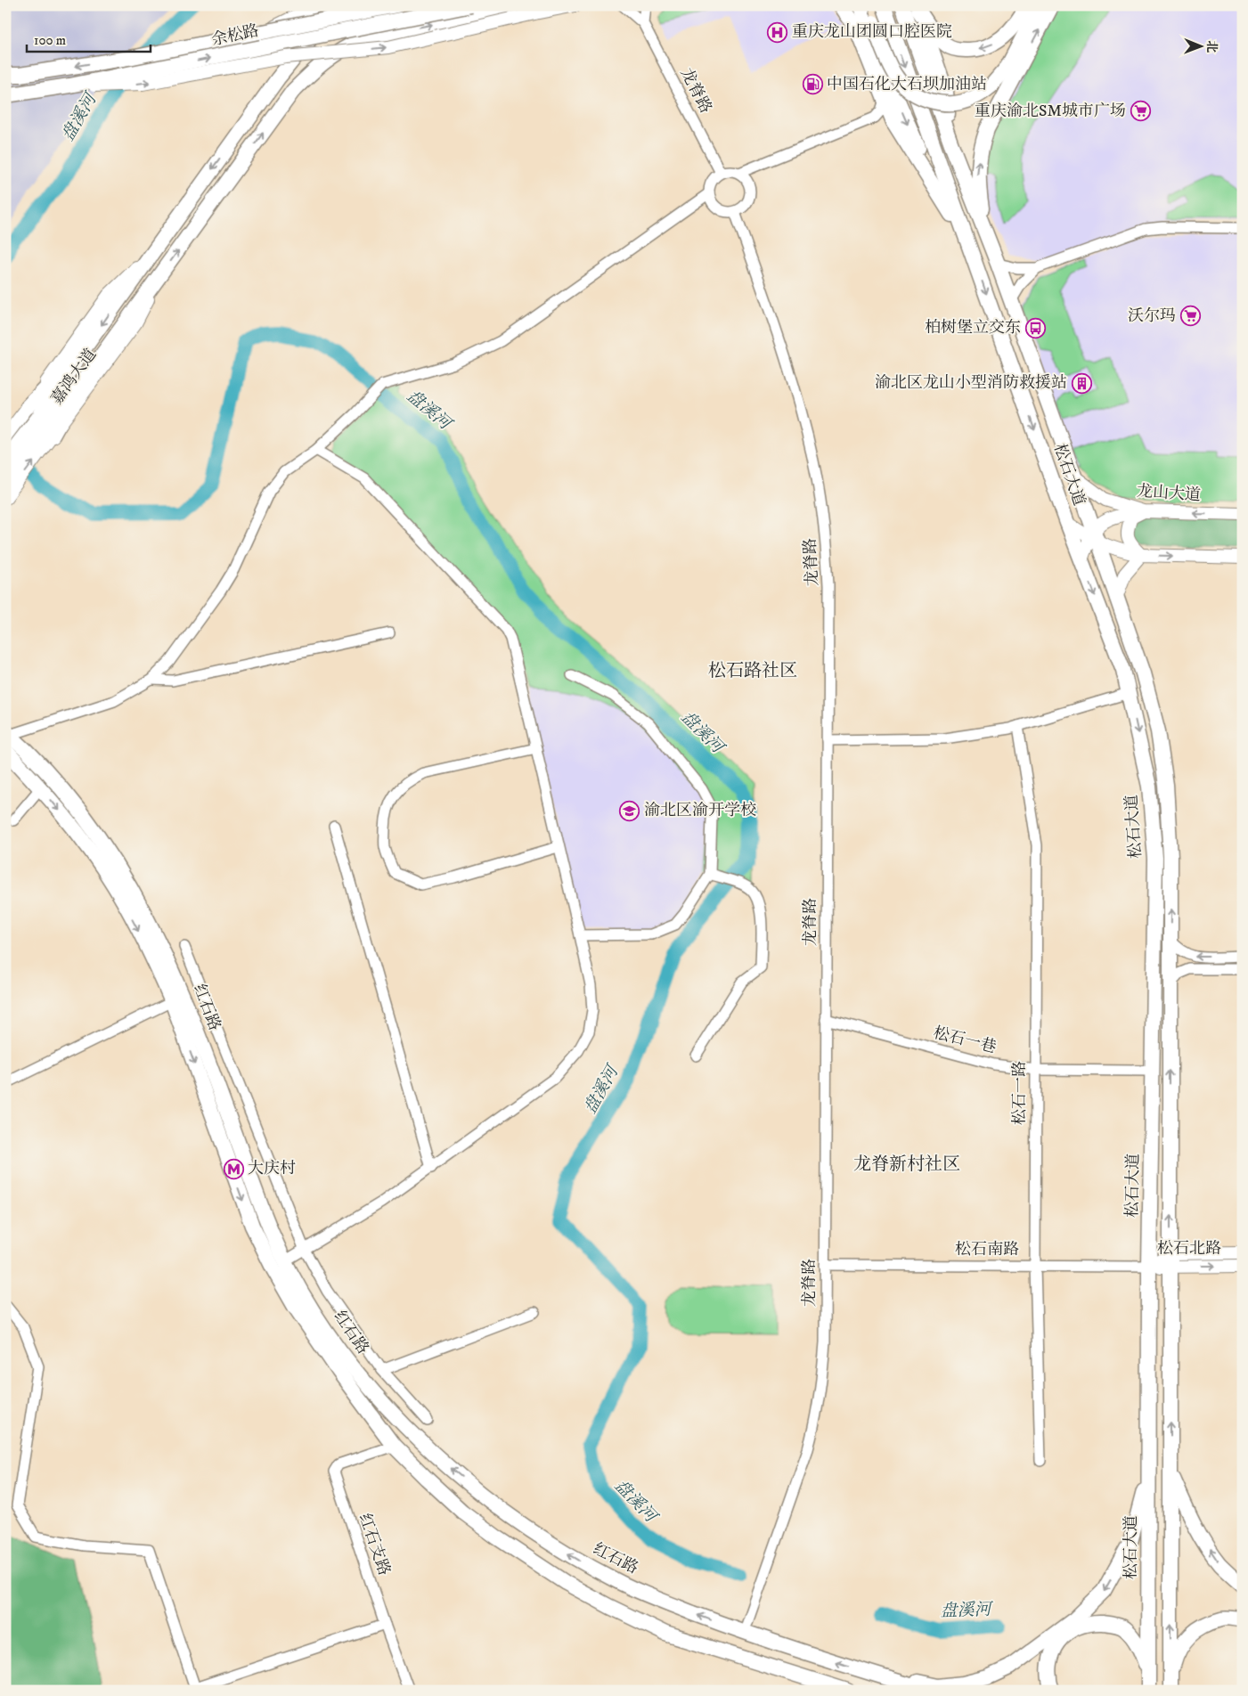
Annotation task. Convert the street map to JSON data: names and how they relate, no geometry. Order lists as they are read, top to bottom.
{
  "streets": {
    "highway": [
      "余松路",
      "嘉鸿大道",
      "松石大道",
      "红石路"
    ],
    "main road": ["龙山大道", "松石北路"],
    "street": [
      "龙脊路",
      "松石一巷",
      "松石一路",
      "松石南路",
      "红石支路"
    ]
  },
  "crossings": [
    ["龙脊路", "红石路"],
    ["龙脊路", "松石一巷"],
    ["龙脊路", "松石南路"],
    ["松石大道", "龙山大道"],
    ["松石大道", "松石一巷"],
    ["松石大道", "松石北路"],
    ["松石大道", "松石南路"],
    ["红石路", "红石支路"],
    ["松石一巷", "松石一路"],
    ["松石一路", "松石南路"],
    ["松石北路", "松石南路"]
  ],
  "districts": ["松石路社区", "龙脊新村社区"],
  "water": ["盘溪河"],
  "places": {
    "hospital": ["重庆龙山团圆口腔医院"],
    "fuel station": ["中国石化大石坝加油站"],
    "supermarket": ["重庆渝北SM城市广场", "沃尔玛"],
    "bus stop": ["柏树堡立交东"],
    "building": ["渝北区龙山小型消防救援站"],
    "school or university": ["渝北区渝开学校"],
    "metro station": ["大庆村"]
  },
  "scale_bar": "100 m",
  "north": "right"
}
